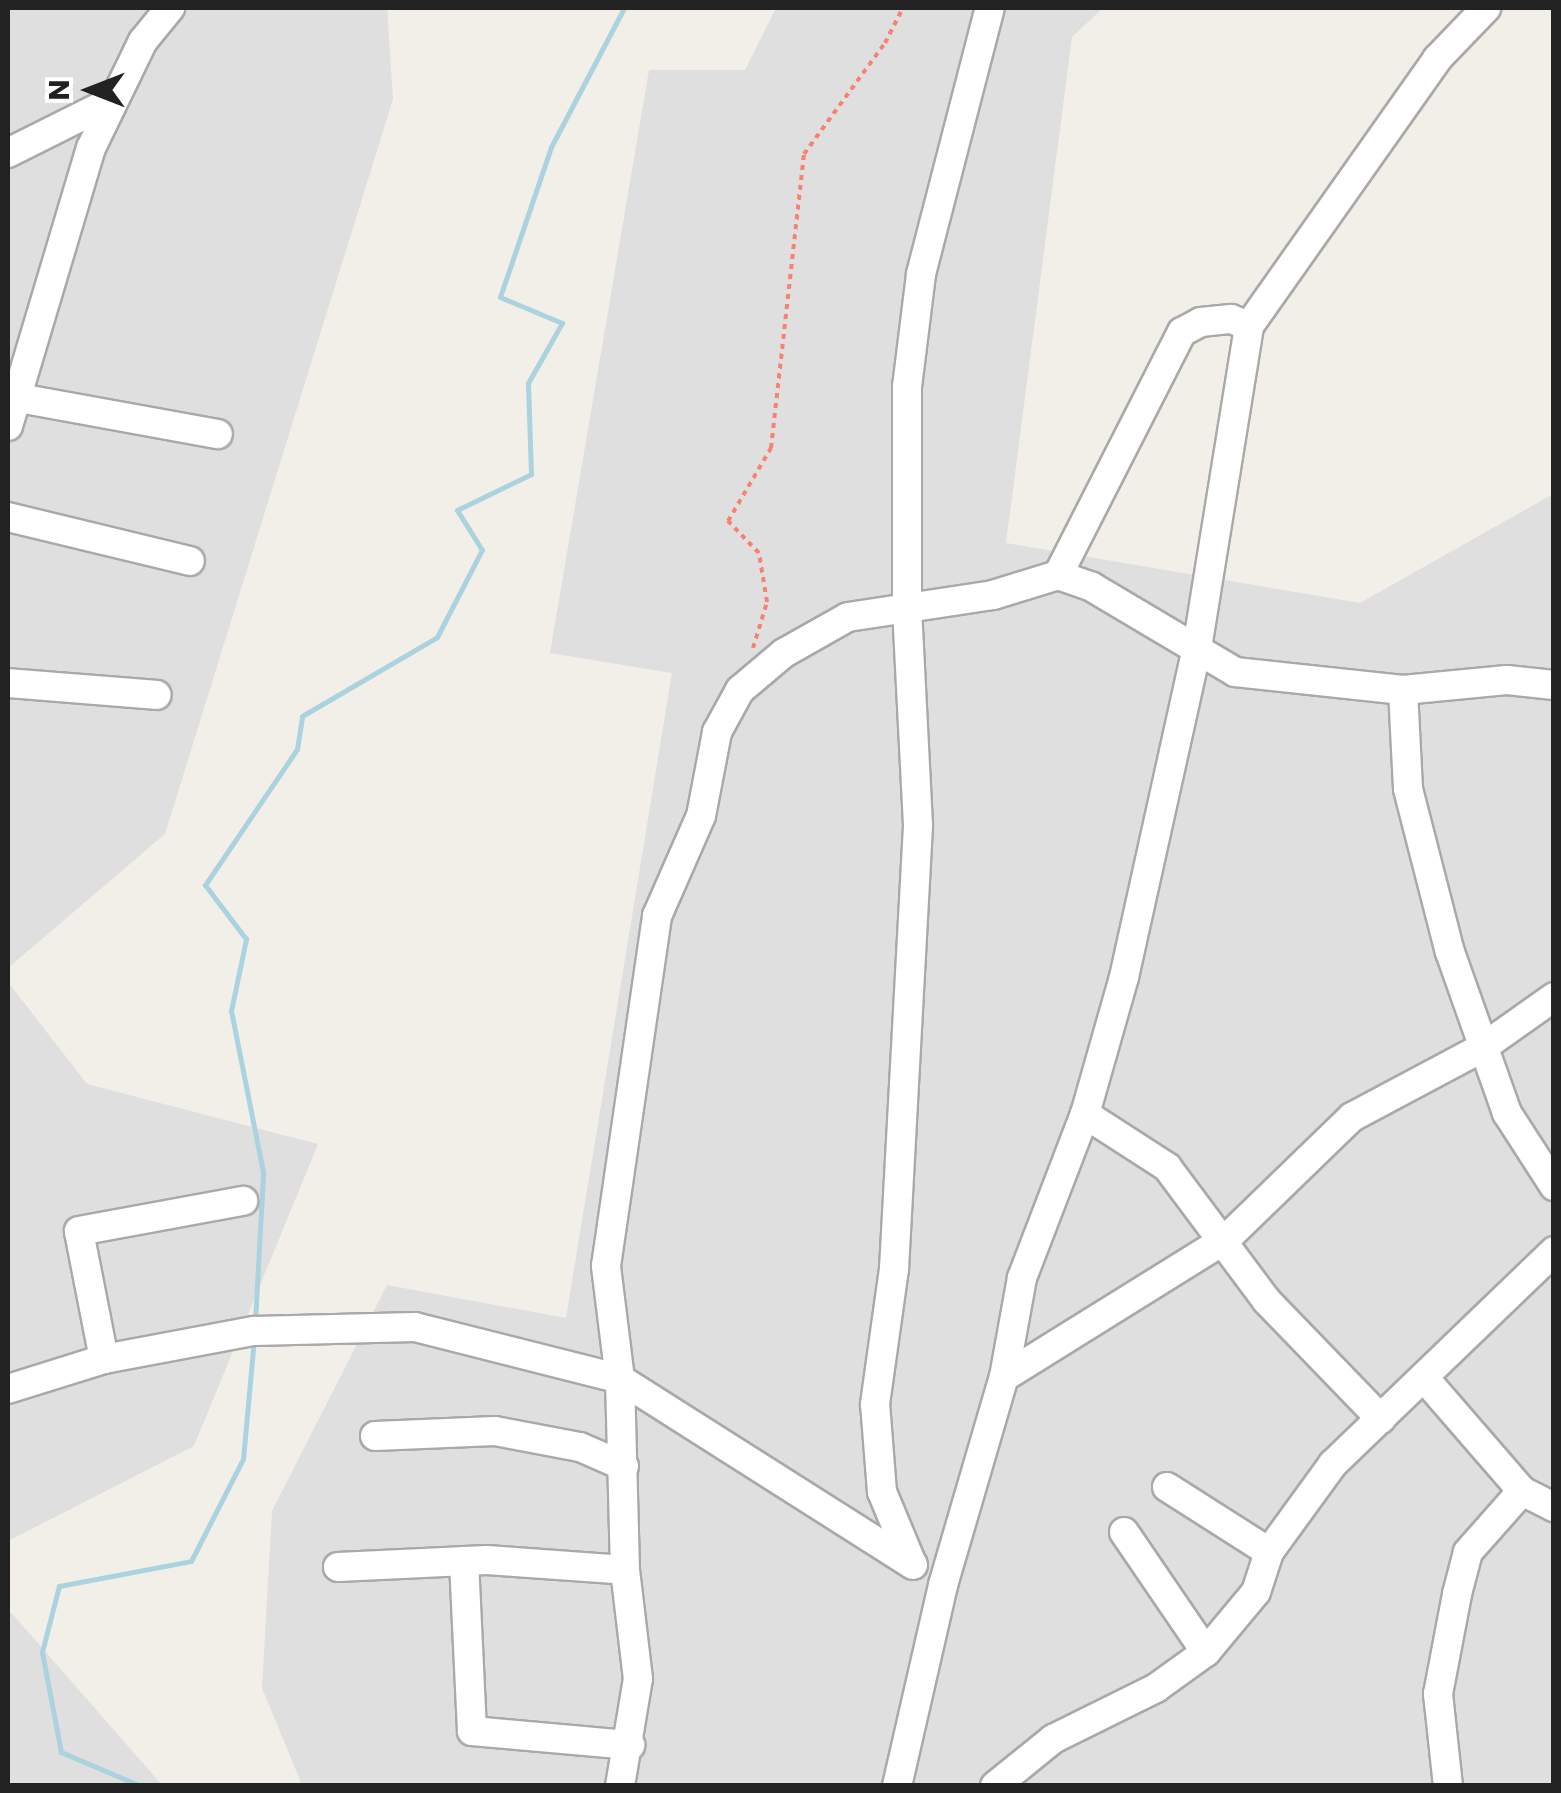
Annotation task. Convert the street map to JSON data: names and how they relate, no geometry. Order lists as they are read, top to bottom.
{
  "north": "left"
}
